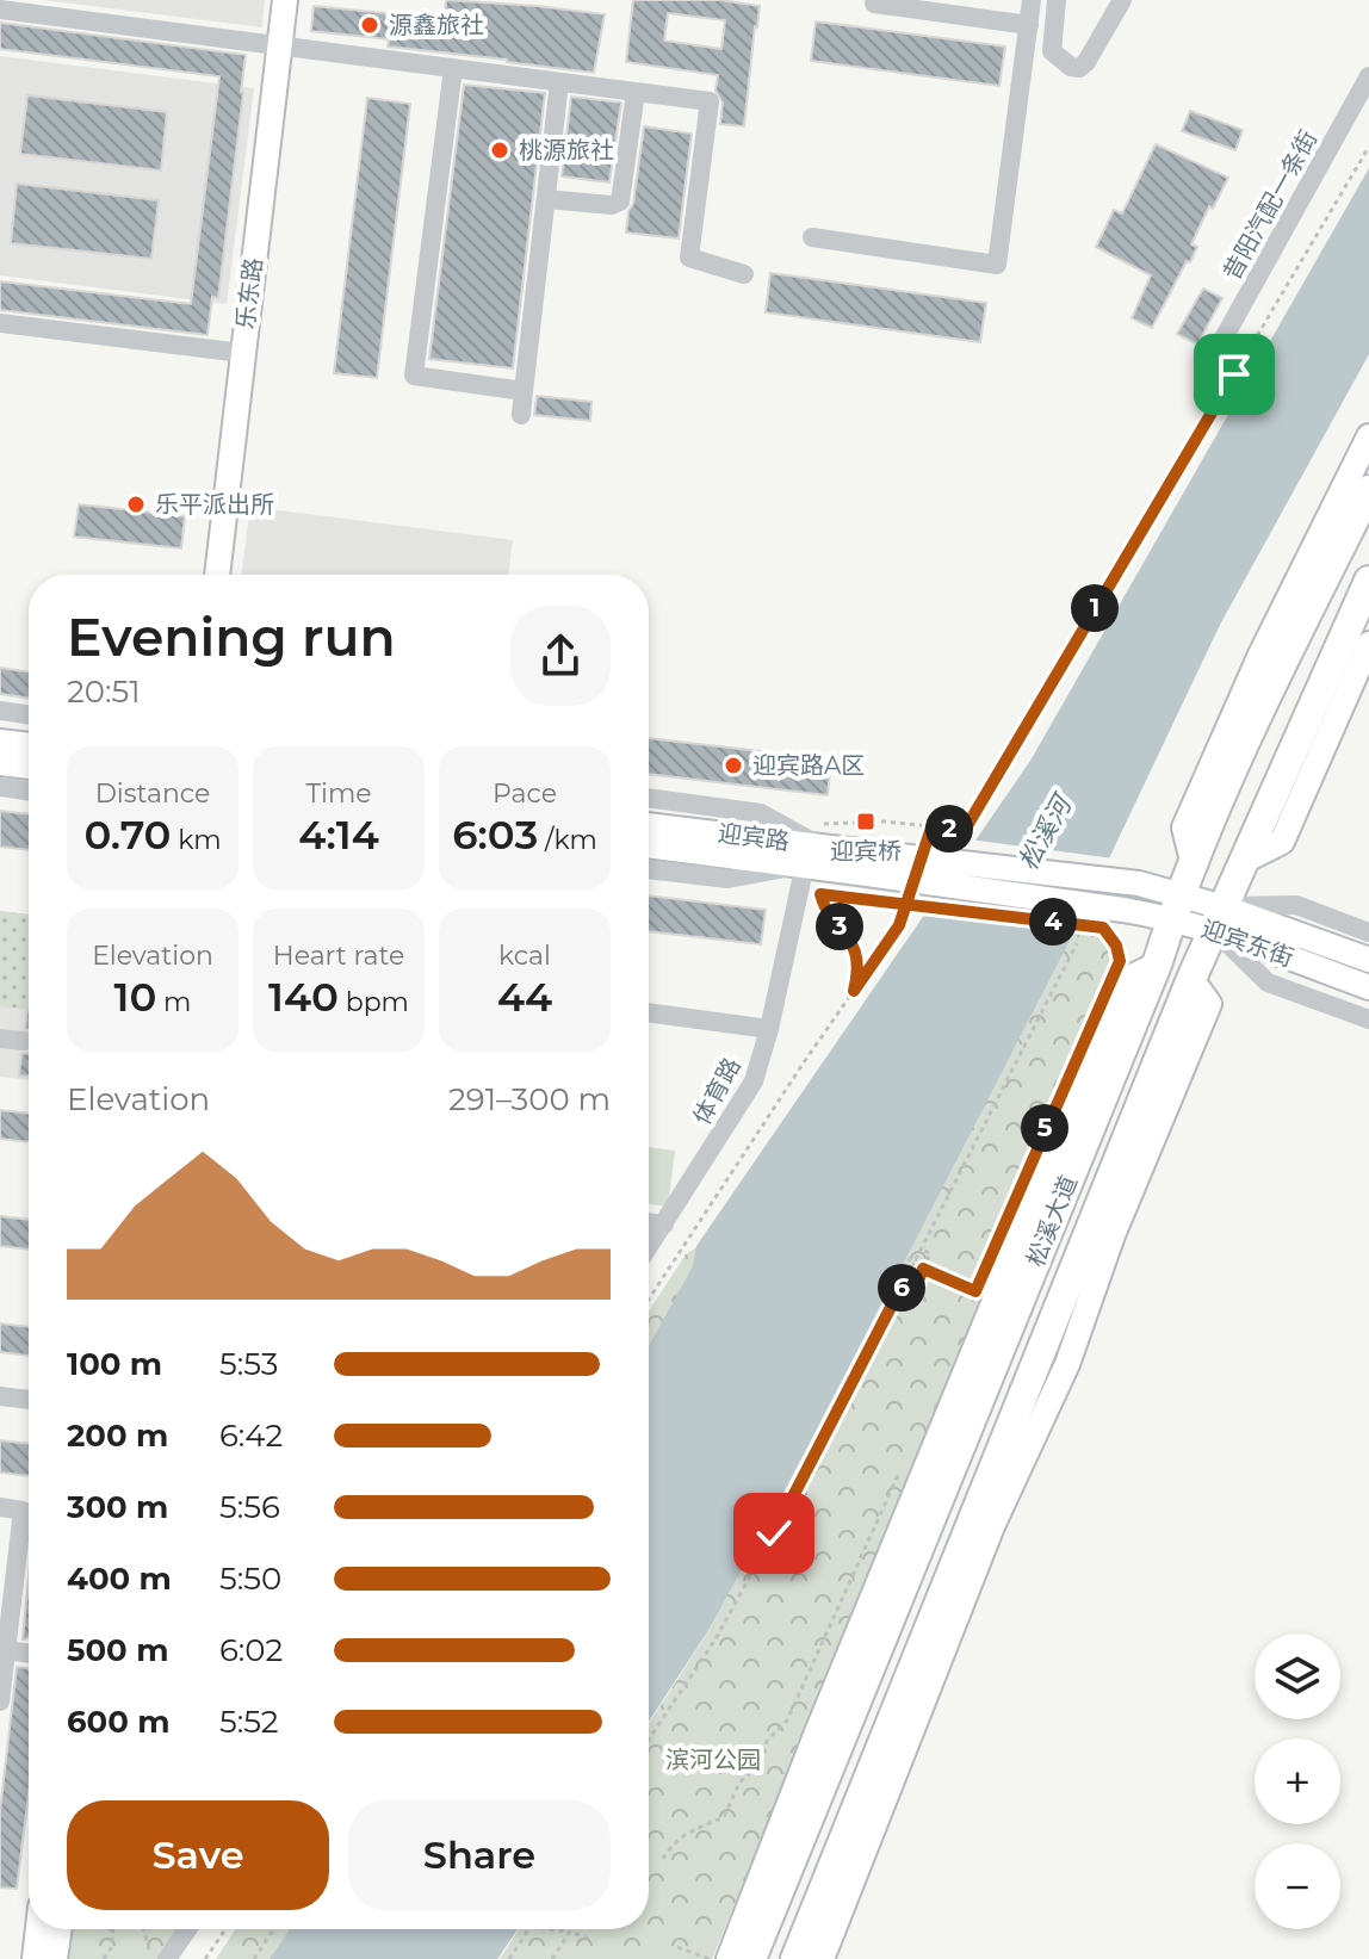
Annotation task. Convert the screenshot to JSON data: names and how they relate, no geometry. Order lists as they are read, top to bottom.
{
  "streets": {
    "highway": ["松溪大道"],
    "main road": ["乐东路", "迎宾路", "迎宾东街"],
    "street": ["昔阳汽配一条街", "体育路"]
  },
  "crossings": [
    ["迎宾路", "迎宾东街"],
    ["迎宾路", "体育路"],
    ["迎宾东街", "松溪大道"]
  ],
  "water": ["松溪河"],
  "parks": ["滨河公园"],
  "places": {
    "other": [
      "源鑫旅社",
      "桃源旅社",
      "乐平派出所",
      "迎宾路A区"
    ],
    "transit": ["迎宾桥"]
  },
  "page": {
    "heading": ["Evening run", "20:51"],
    "pins": [
      "1",
      "2",
      "4",
      "3",
      "5",
      "6"
    ],
    "stats": [
      ["Distance", "0.70 km"],
      ["Time", "4:14"],
      ["Pace", "6:03 /km"],
      ["Elevation", "10 m"],
      ["Heart rate", "140 bpm"],
      ["kcal", "44"]
    ],
    "chart": ["Elevation", "291–300 m"],
    "list": [
      {
        "name": "100 m",
        "note": "5:53"
      },
      {
        "name": "200 m",
        "note": "6:42"
      },
      {
        "name": "300 m",
        "note": "5:56"
      },
      {
        "name": "400 m",
        "note": "5:50"
      },
      {
        "name": "500 m",
        "note": "6:02"
      },
      {
        "name": "600 m",
        "note": "5:52"
      }
    ],
    "map_buttons": ["+", "−"],
    "buttons": ["Save", "Share"]
  }
}
